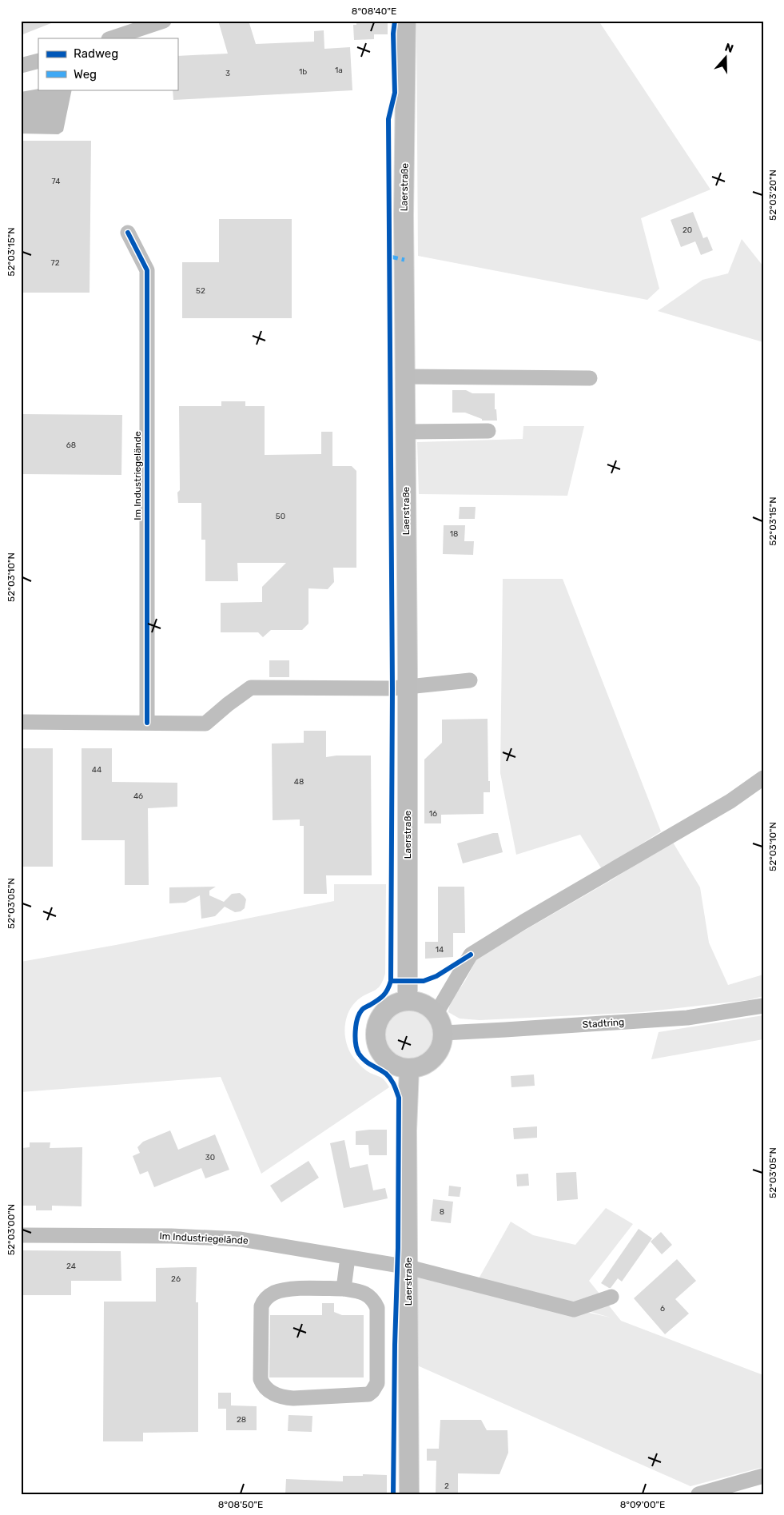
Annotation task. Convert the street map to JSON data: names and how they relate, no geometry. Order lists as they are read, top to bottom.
{
  "streets": {
    "main road": ["Laerstraße"],
    "street": ["Im Industriegelände", "Stadtring"]
  },
  "crossings": [
    ["Laerstraße", "Im Industriegelände"],
    ["Laerstraße", "Stadtring"]
  ],
  "house_numbers": [
    "1a",
    "1b",
    "3",
    "74",
    "20",
    "72",
    "52",
    "68",
    "50",
    "18",
    "44",
    "48",
    "46",
    "16",
    "14",
    "30",
    "8",
    "24",
    "26",
    "6",
    "28",
    "2"
  ],
  "legend": ["Radweg", "Weg"],
  "north": "top",
  "coordinates": [
    "8°08'40\"E",
    "52°03'20\"N",
    "52°03'15\"N",
    "52°03'10\"N",
    "52°03'05\"N",
    "52°03'00\"N",
    "8°08'50\"E",
    "8°09'00\"E"
  ]
}
